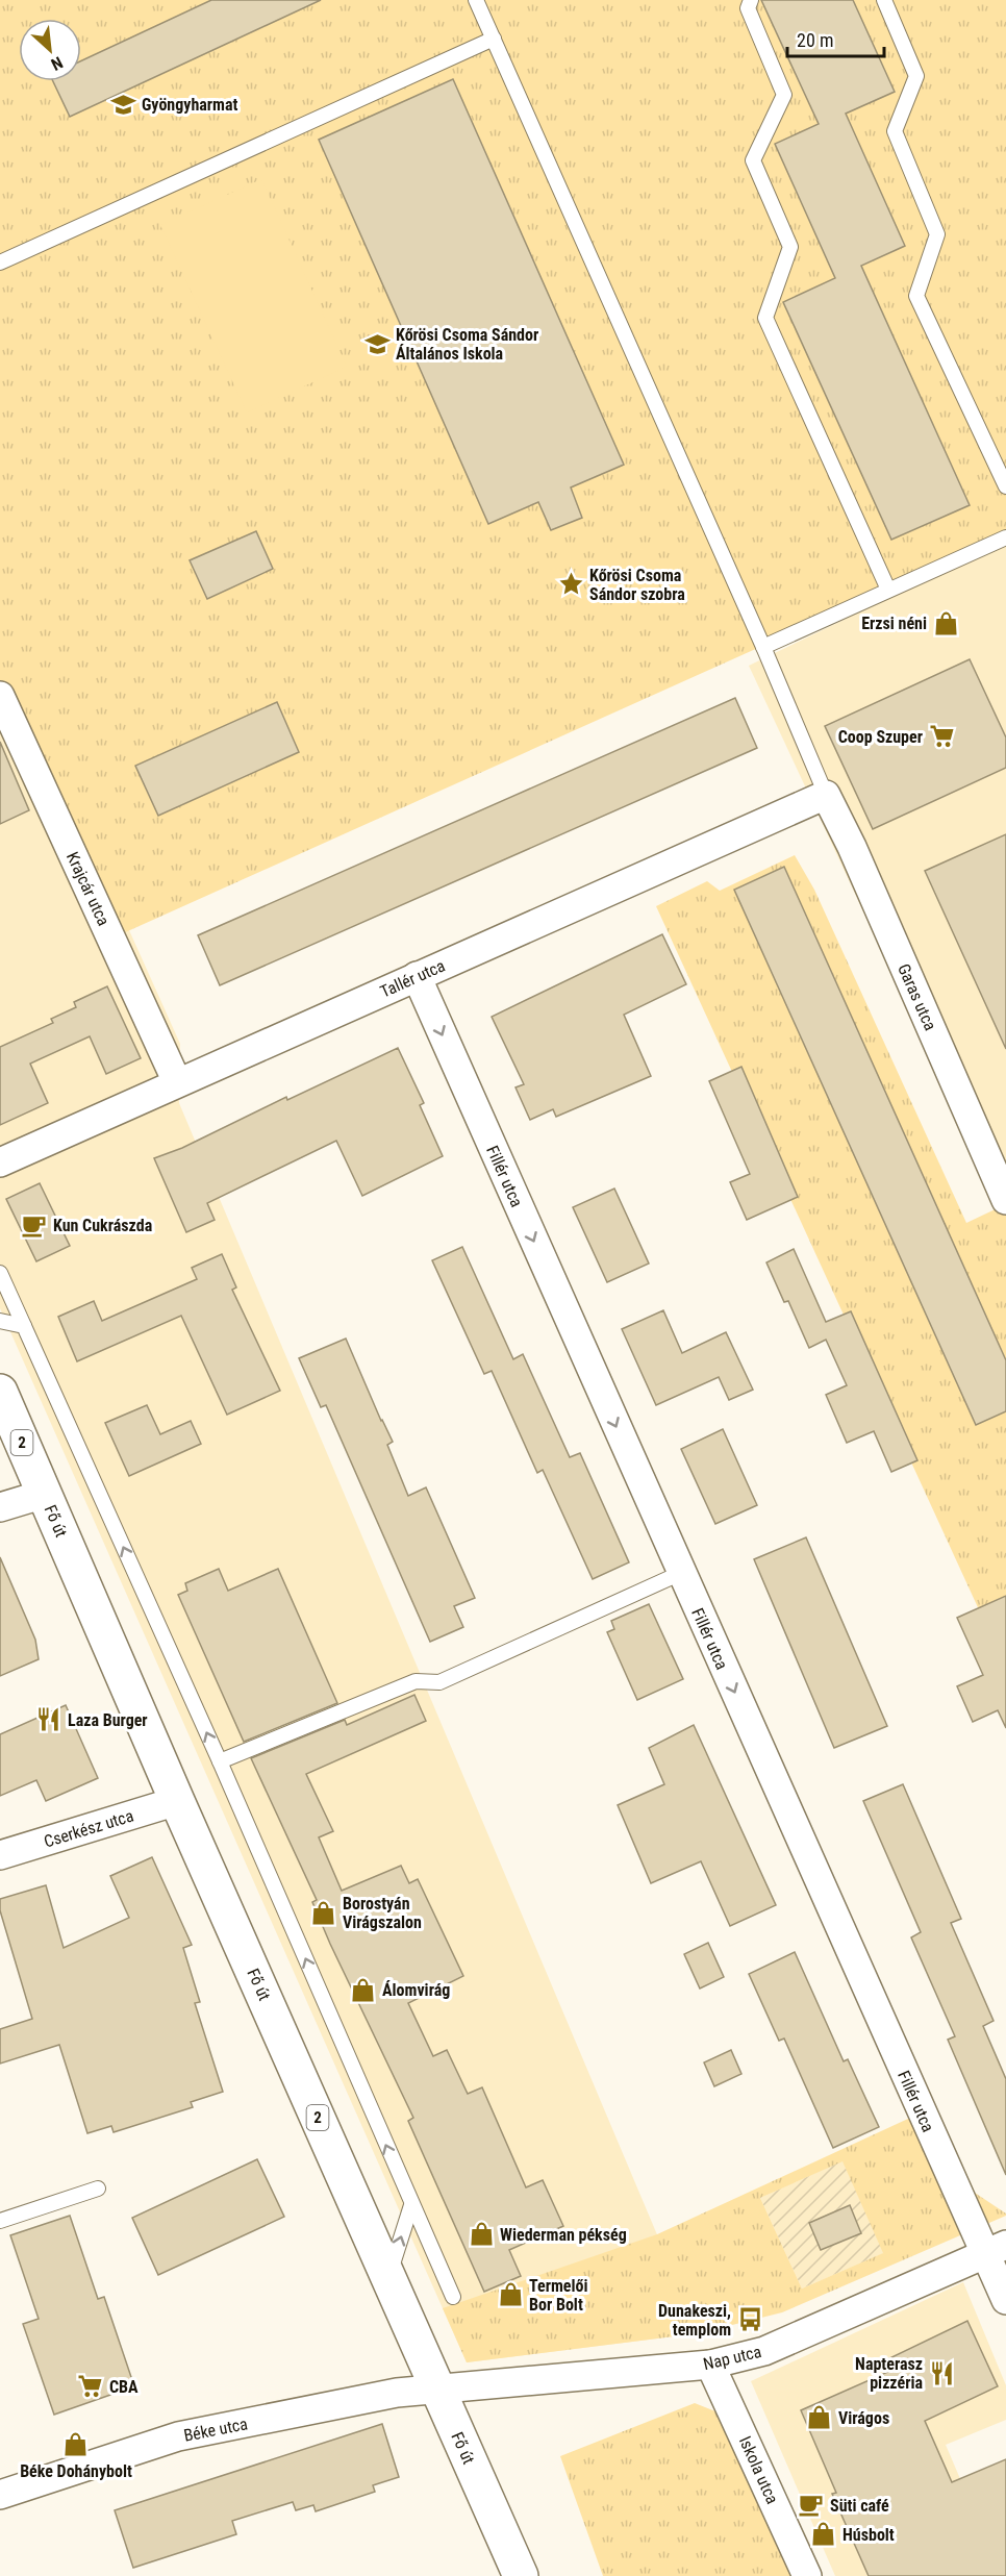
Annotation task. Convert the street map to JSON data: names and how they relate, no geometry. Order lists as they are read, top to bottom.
{
  "streets": {
    "main road": ["2", "Fő út"],
    "street": [
      "Krajcár utca",
      "Tallér utca",
      "Garas utca",
      "Fillér utca",
      "Cserkész utca",
      "Nap utca",
      "Béke utca",
      "Iskola utca"
    ]
  },
  "crossings": [
    ["Krajcár utca", "Tallér utca"],
    ["Tallér utca", "Garas utca"],
    ["Tallér utca", "Fillér utca"],
    ["Fillér utca", "Nap utca"],
    ["Fő út", "Cserkész utca"],
    ["Fő út", "Nap utca"],
    ["Fő út", "Béke utca"],
    ["Nap utca", "Béke utca"],
    ["Nap utca", "Iskola utca"]
  ],
  "one_way": ["Fillér utca"],
  "places": {
    "school or university": ["Gyöngyharmat", "Kőrösi Csoma Sándor Általános Iskola"],
    "place": ["Kőrösi Csoma Sándor szobra"],
    "shop": [
      "Erzsi néni",
      "Borostyán Virágszalon",
      "Álomvirág",
      "Wiederman pékség",
      "Termelői Bor Bolt",
      "Virágos",
      "Béke Dohánybolt",
      "Húsbolt"
    ],
    "supermarket": ["Coop Szuper", "CBA"],
    "cafe": ["Kun Cukrászda", "Süti café"],
    "restaurant": ["Laza Burger", "Napterasz pizzéria"],
    "bus stop": ["Dunakeszi, templom"]
  },
  "scale_bar": "20 m",
  "north": "bottom right"
}
